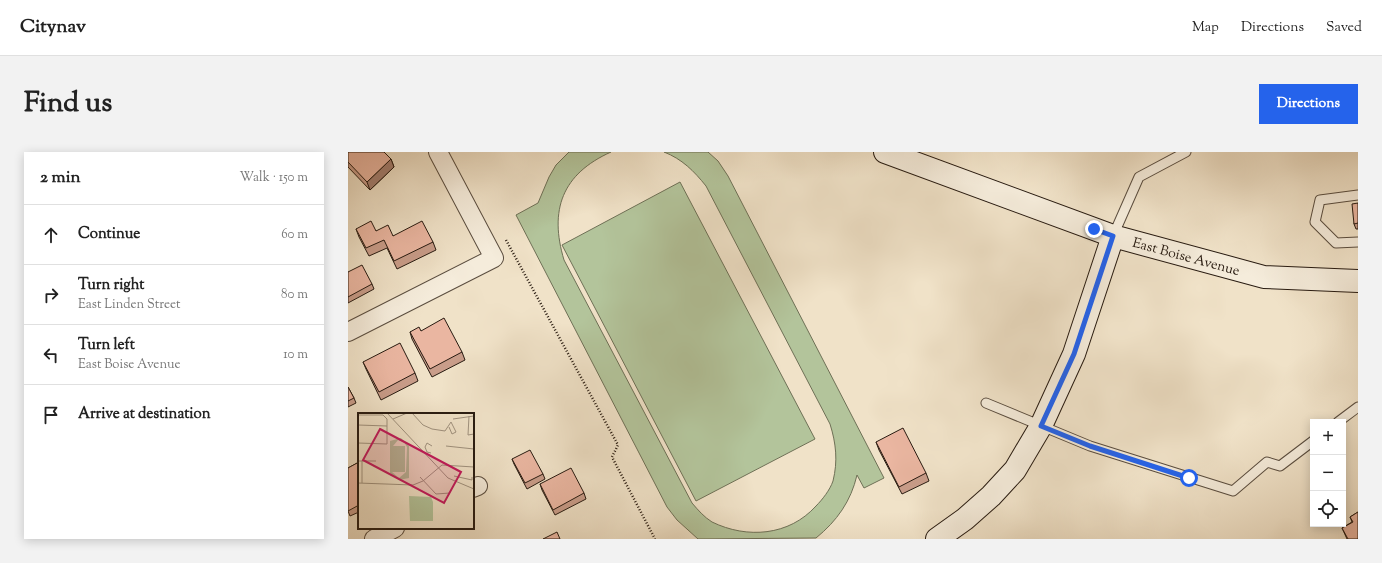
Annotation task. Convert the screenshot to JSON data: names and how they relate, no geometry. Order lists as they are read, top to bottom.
{
  "streets": {
    "street": ["East Boise Avenue"]
  },
  "page": {
    "header": "Citynav",
    "nav": ["Map", "Directions", "Saved"],
    "title": "Find us",
    "buttons": "Directions",
    "heading": ["2 min", "Walk · 150 m"],
    "list": [
      ["Continue", "60 m"],
      ["Turn right", "East Linden Street", "80 m"],
      ["Turn left", "East Boise Avenue", "10 m"],
      "Arrive at destination"
    ],
    "map_buttons": ["+", "−"]
  }
}
